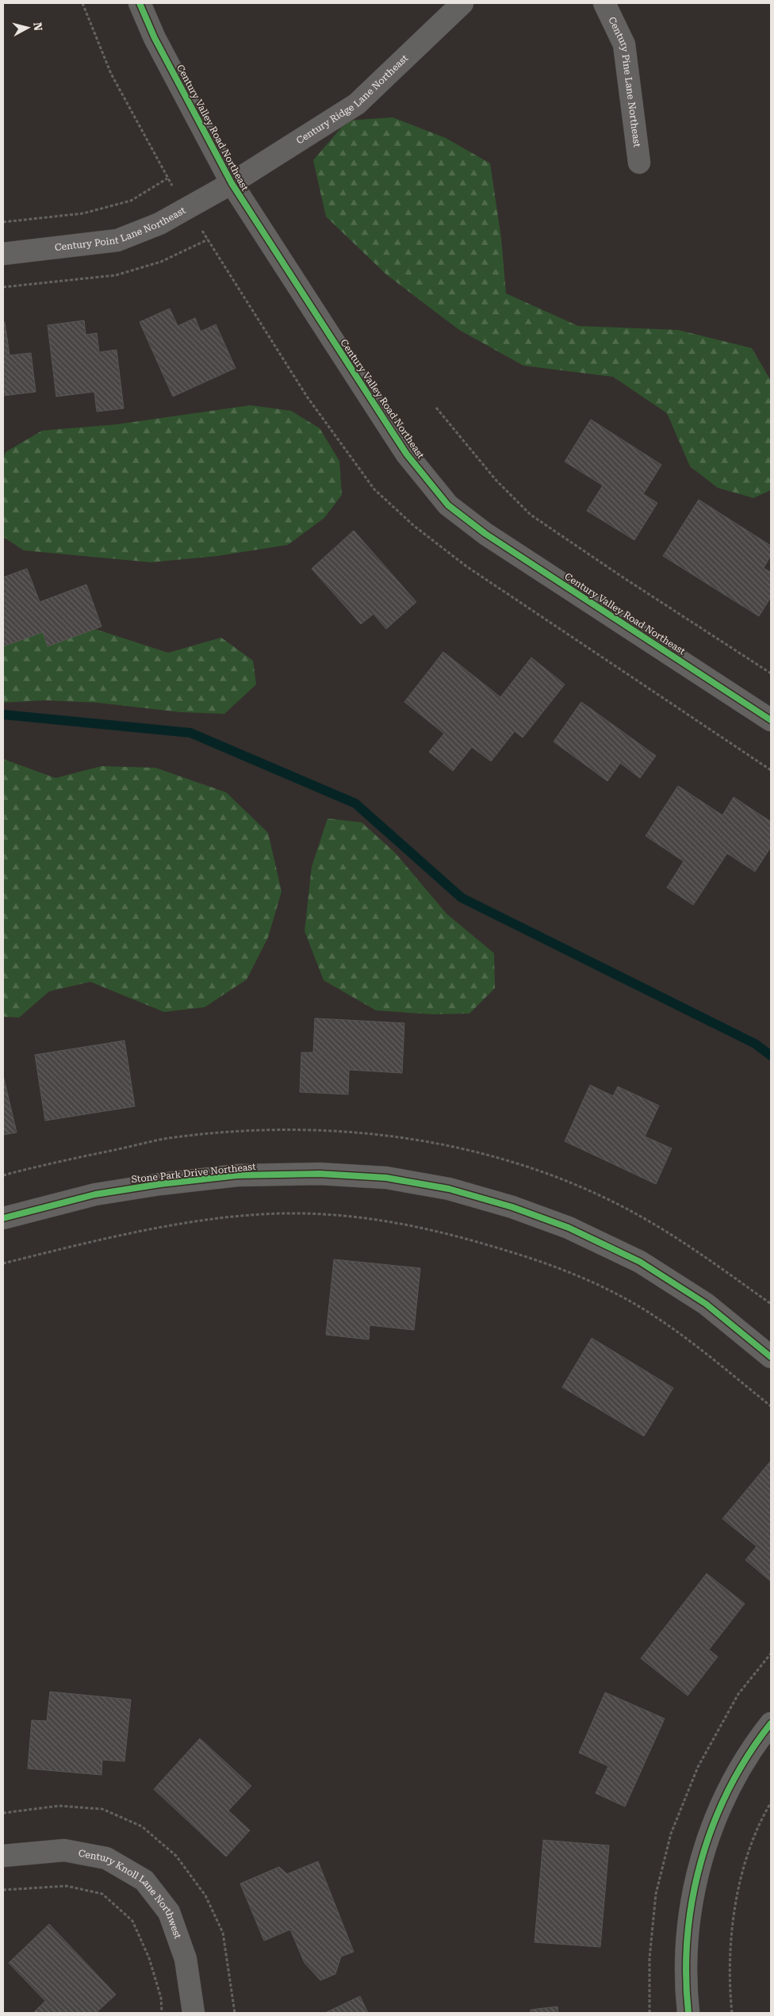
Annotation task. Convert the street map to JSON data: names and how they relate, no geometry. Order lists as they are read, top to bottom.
{
  "streets": {
    "street": [
      "Century Pine Lane Northeast",
      "Century Ridge Lane Northeast",
      "Century Valley Road Northeast",
      "Century Point Lane Northeast",
      "Stone Park Drive Northeast",
      "Century Knoll Lane Northwest"
    ]
  },
  "crossings": [
    ["Century Ridge Lane Northeast", "Century Valley Road Northeast"],
    ["Century Ridge Lane Northeast", "Century Point Lane Northeast"],
    ["Century Valley Road Northeast", "Century Point Lane Northeast"]
  ],
  "north": "right"
}
